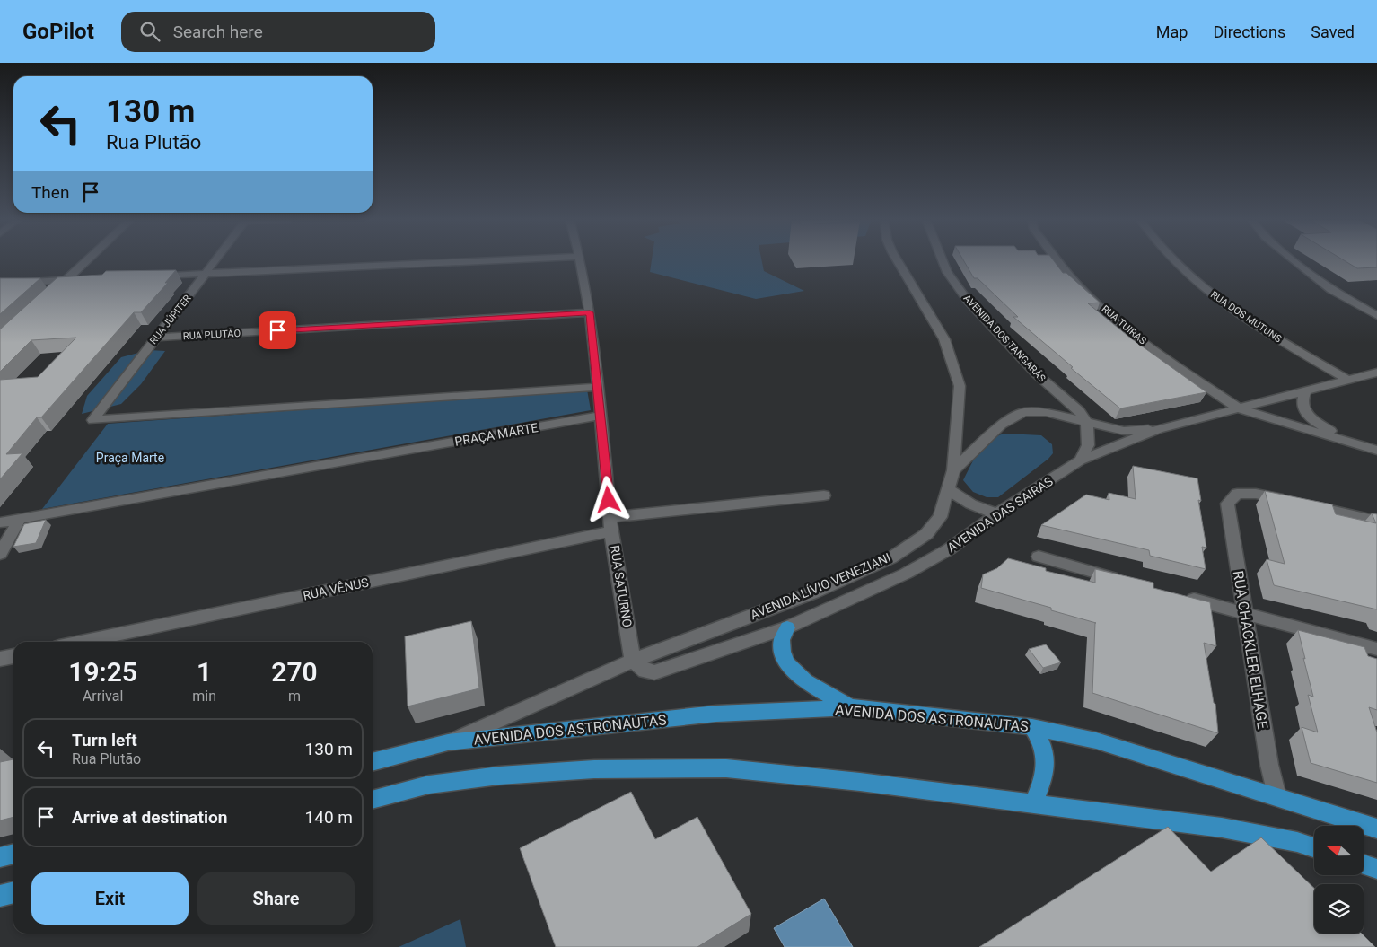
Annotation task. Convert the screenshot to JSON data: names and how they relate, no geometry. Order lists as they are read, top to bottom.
{
  "streets": {
    "main road": ["AVENIDA DOS ASTRONAUTAS"],
    "street": [
      "RUA DOS MUTUNS",
      "RUA JÚPITER",
      "RUA TUIRAS",
      "RUA PLUTÃO",
      "AVENIDA DOS TANGARÁS",
      "PRAÇA MARTE",
      "AVENIDA DAS SAIRAS",
      "RUA SATURNO",
      "AVENIDA LÍVIO VENEZIANI",
      "RUA VÊNUS",
      "RUA CHACKLER ELHAGE"
    ]
  },
  "crossings": [
    ["RUA DOS MUTUNS", "AVENIDA DAS SAIRAS"],
    ["RUA JÚPITER", "RUA PLUTÃO"],
    ["RUA JÚPITER", "RUA SATURNO"],
    ["RUA TUIRAS", "AVENIDA DAS SAIRAS"],
    ["RUA PLUTÃO", "RUA SATURNO"],
    ["PRAÇA MARTE", "RUA SATURNO"],
    ["AVENIDA DAS SAIRAS", "RUA SATURNO"],
    ["AVENIDA DAS SAIRAS", "AVENIDA LÍVIO VENEZIANI"],
    ["RUA SATURNO", "AVENIDA LÍVIO VENEZIANI"],
    ["RUA SATURNO", "RUA VÊNUS"],
    ["AVENIDA LÍVIO VENEZIANI", "AVENIDA DOS ASTRONAUTAS"],
    ["RUA CHACKLER ELHAGE", "AVENIDA DOS ASTRONAUTAS"]
  ],
  "parks": ["Praça Marte"],
  "north": "left",
  "page": {
    "header": "GoPilot",
    "search": "Search here",
    "nav": ["Map", "Directions", "Saved"],
    "turn": ["130 m", "Rua Plutão"],
    "then": "Then",
    "eta": [
      "19:25",
      "Arrival",
      "1",
      "min",
      "270",
      "m"
    ],
    "list": [
      {
        "name": "Turn left",
        "note": "Rua Plutão",
        "value": "130 m"
      },
      {
        "name": "Arrive at destination",
        "value": "140 m"
      }
    ],
    "buttons": ["Exit", "Share"]
  }
}
